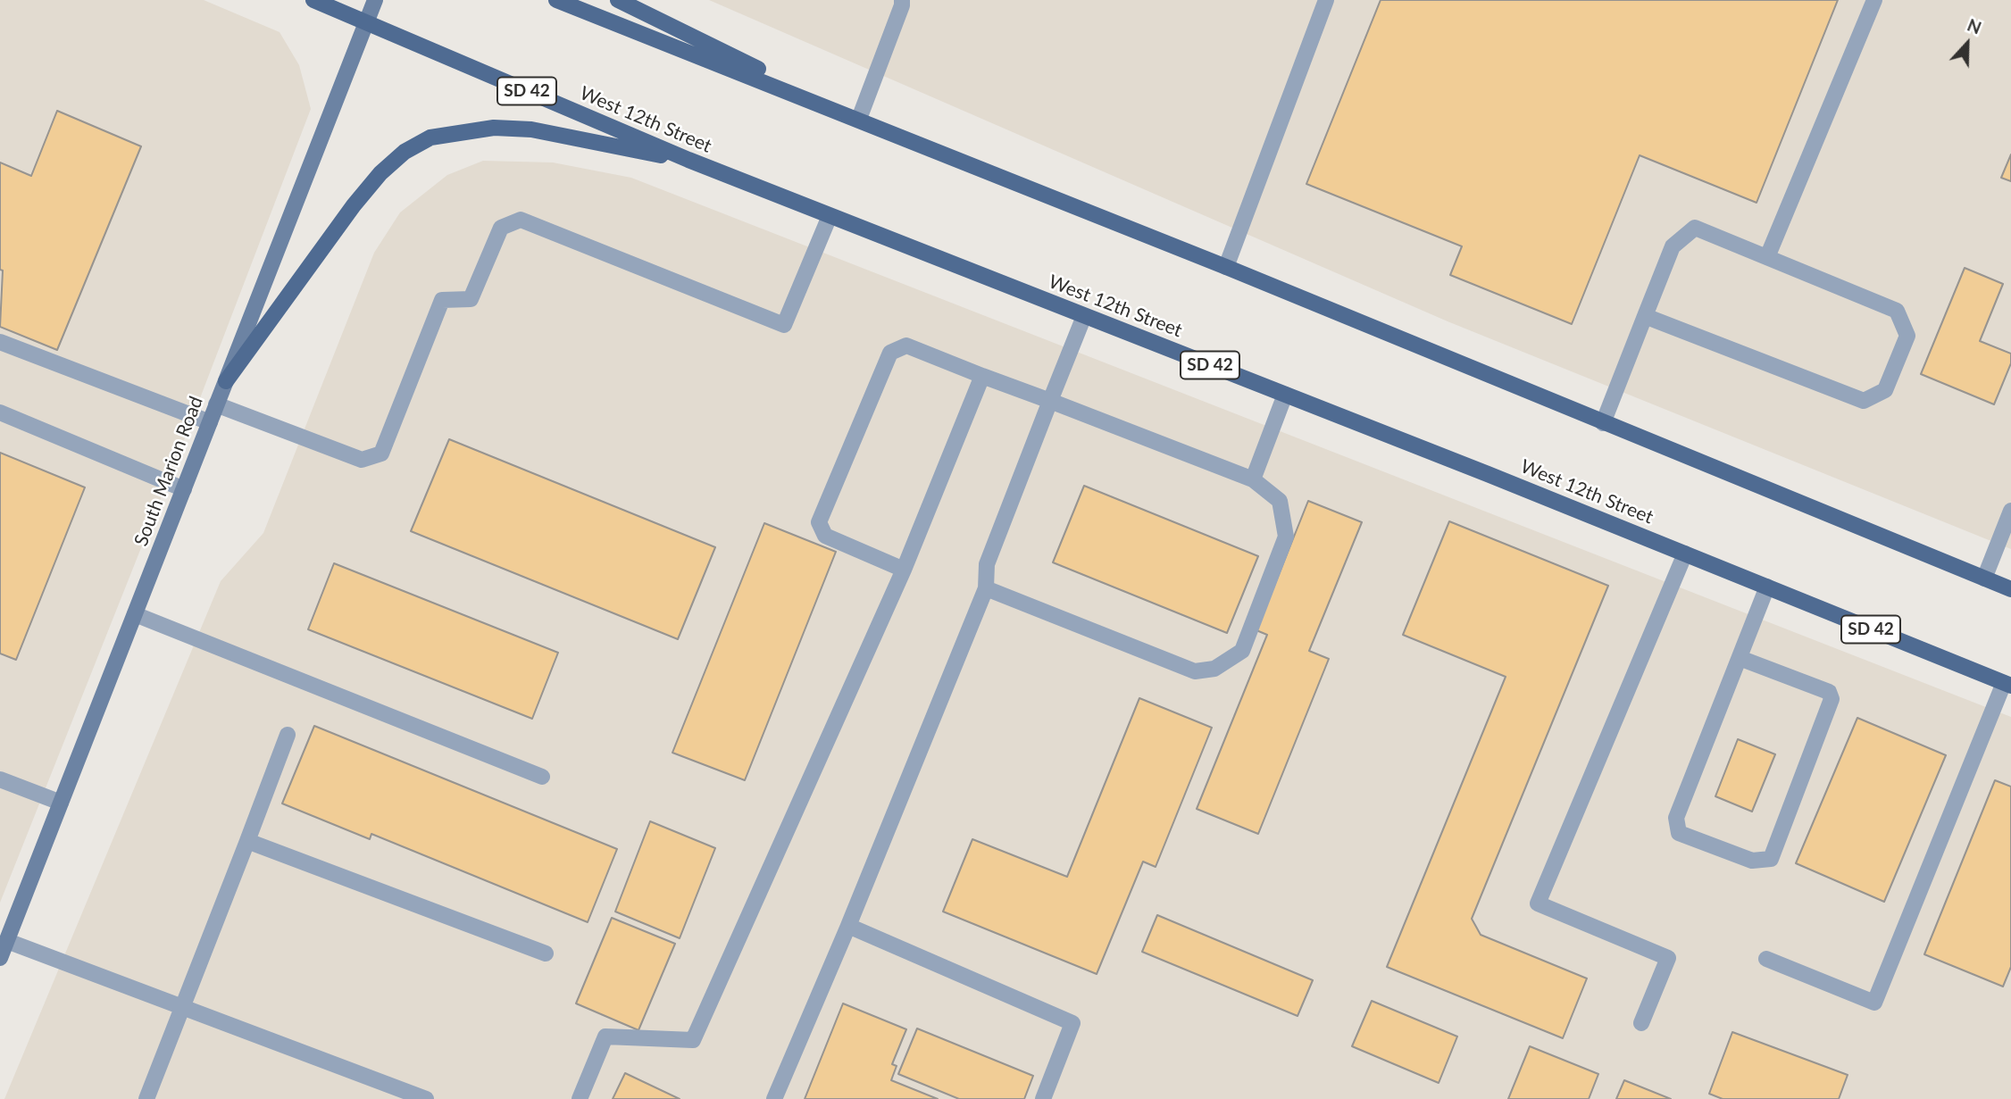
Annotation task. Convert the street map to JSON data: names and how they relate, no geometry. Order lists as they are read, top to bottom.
{
  "streets": {
    "main road": ["SD 42", "West 12th Street", "South Marion Road"]
  },
  "crossings": [
    ["West 12th Street", "South Marion Road"]
  ],
  "north": "top"
}
